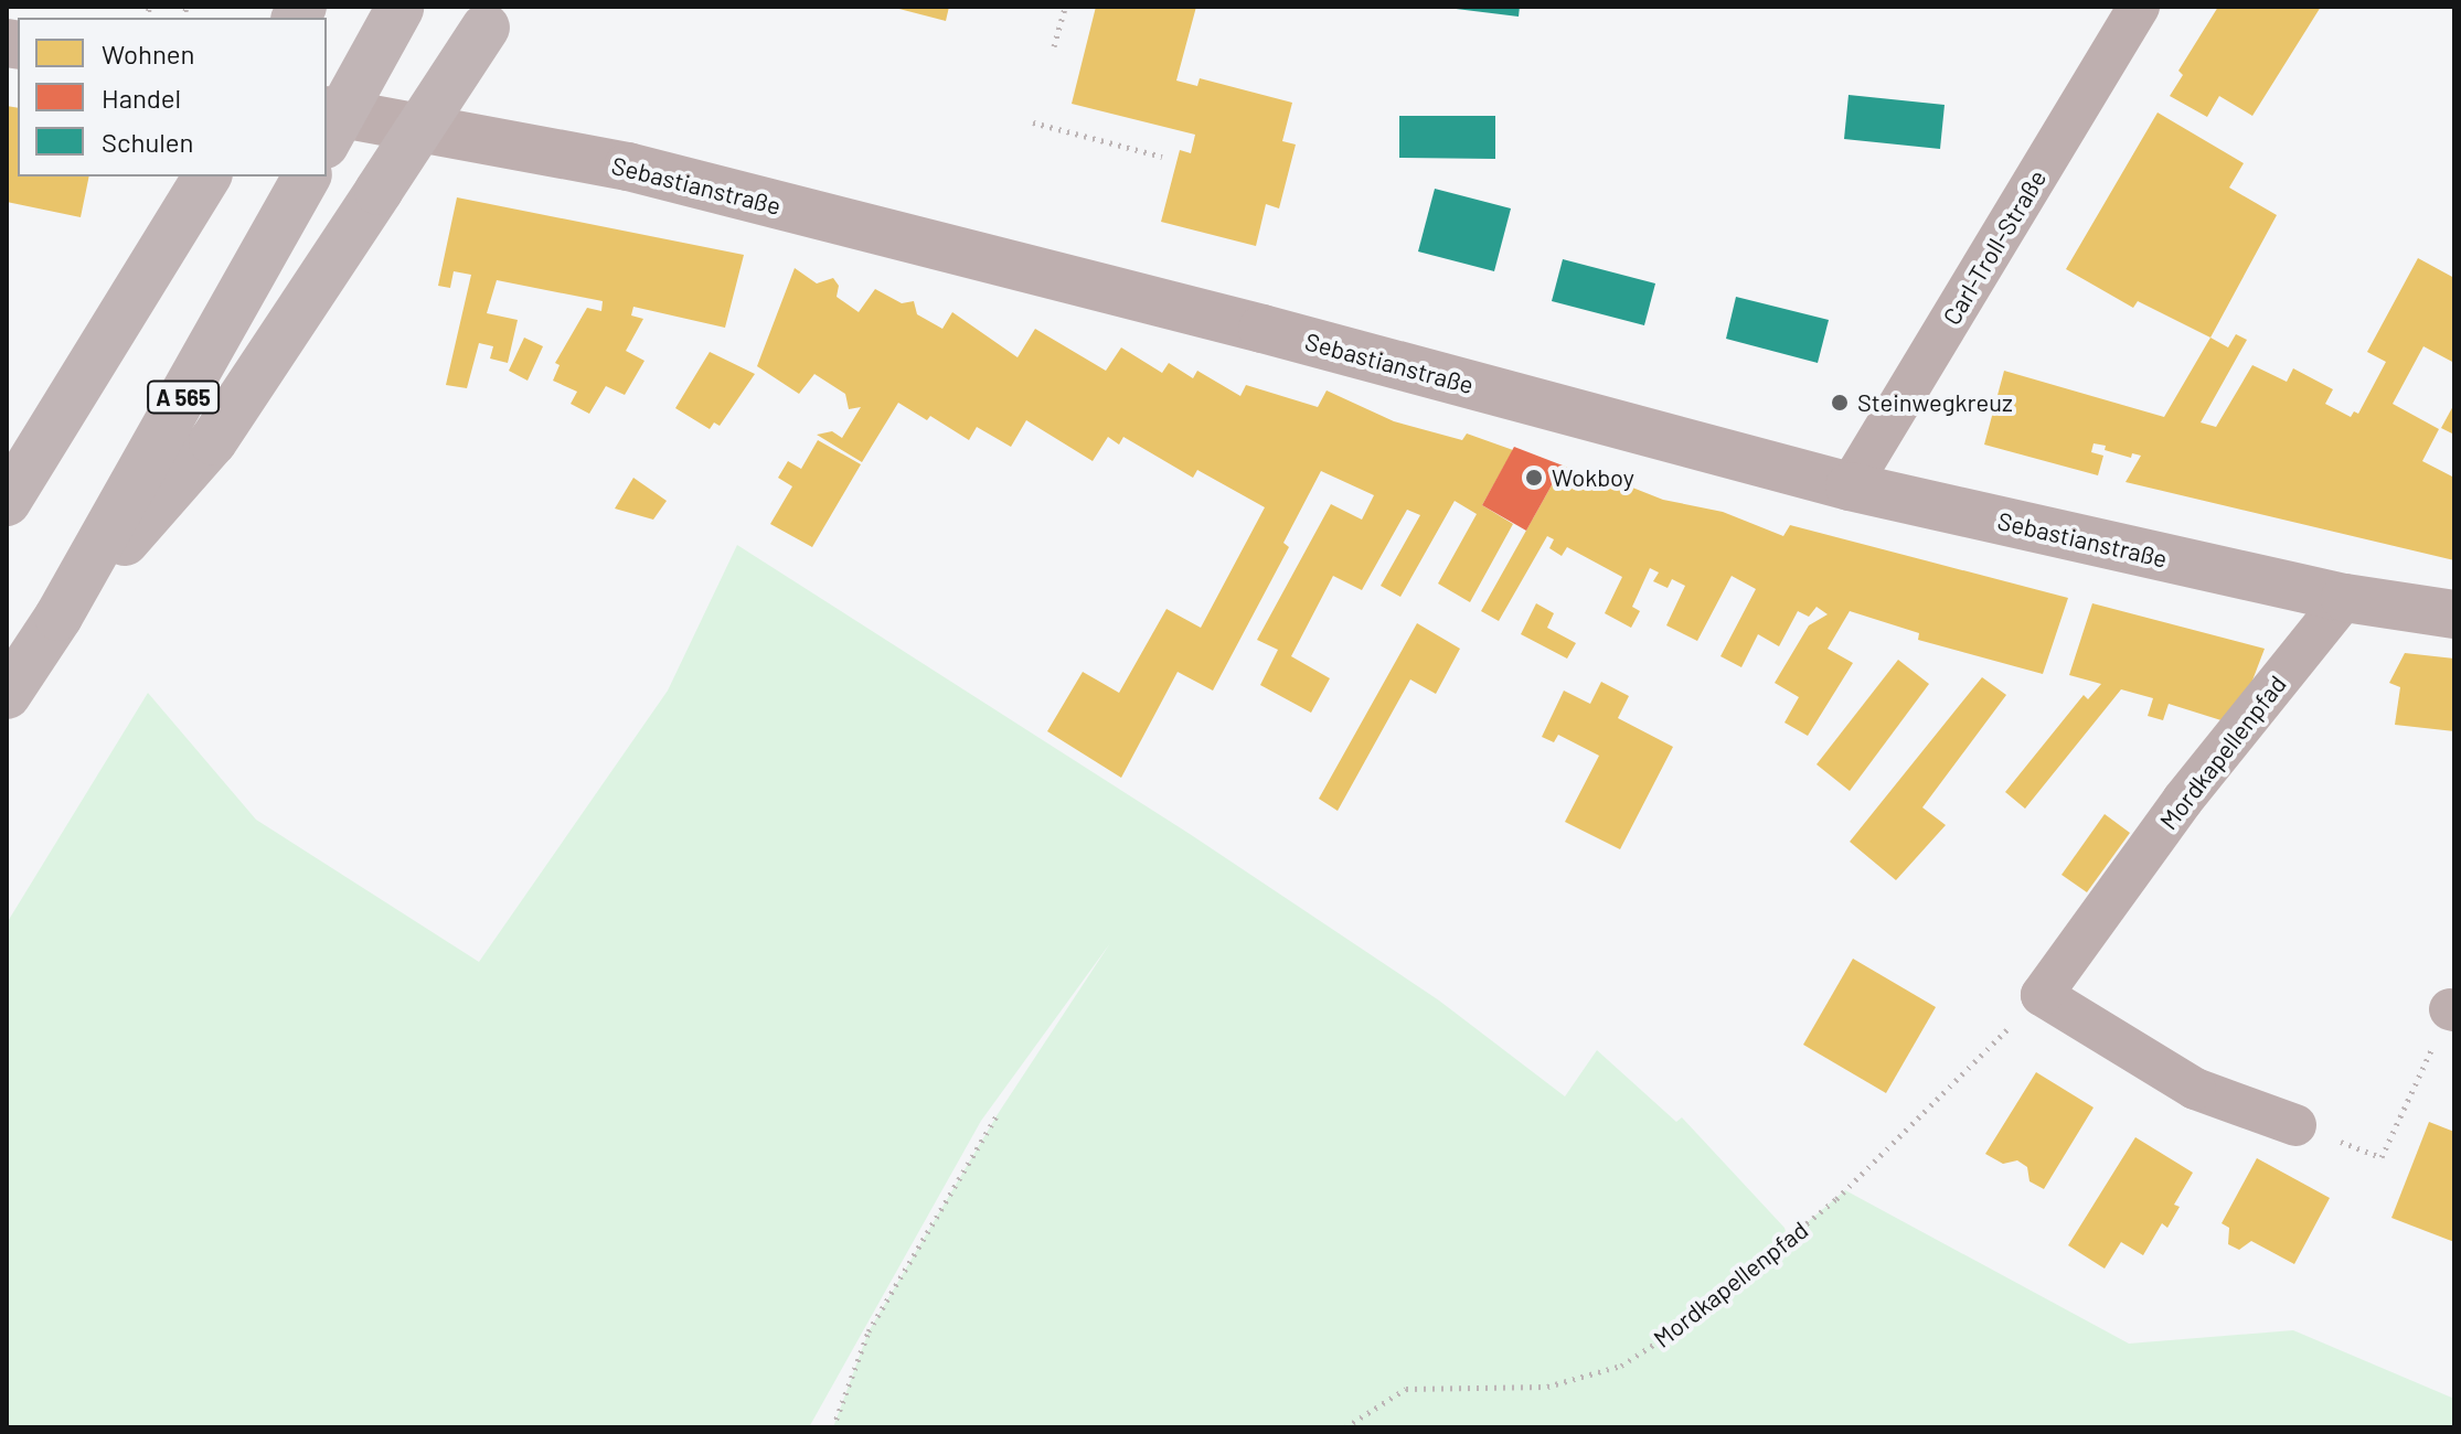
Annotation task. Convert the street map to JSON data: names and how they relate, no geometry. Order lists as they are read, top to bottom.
{
  "streets": {
    "highway": ["A 565"],
    "street": ["Sebastianstraße", "Carl-Troll-Straße", "Mordkapellenpfad"]
  },
  "crossings": [
    ["Sebastianstraße", "Carl-Troll-Straße"],
    ["Sebastianstraße", "Mordkapellenpfad"]
  ],
  "places": ["Steinwegkreuz", "Wokboy"],
  "legend": ["Wohnen", "Handel", "Schulen"]
}
